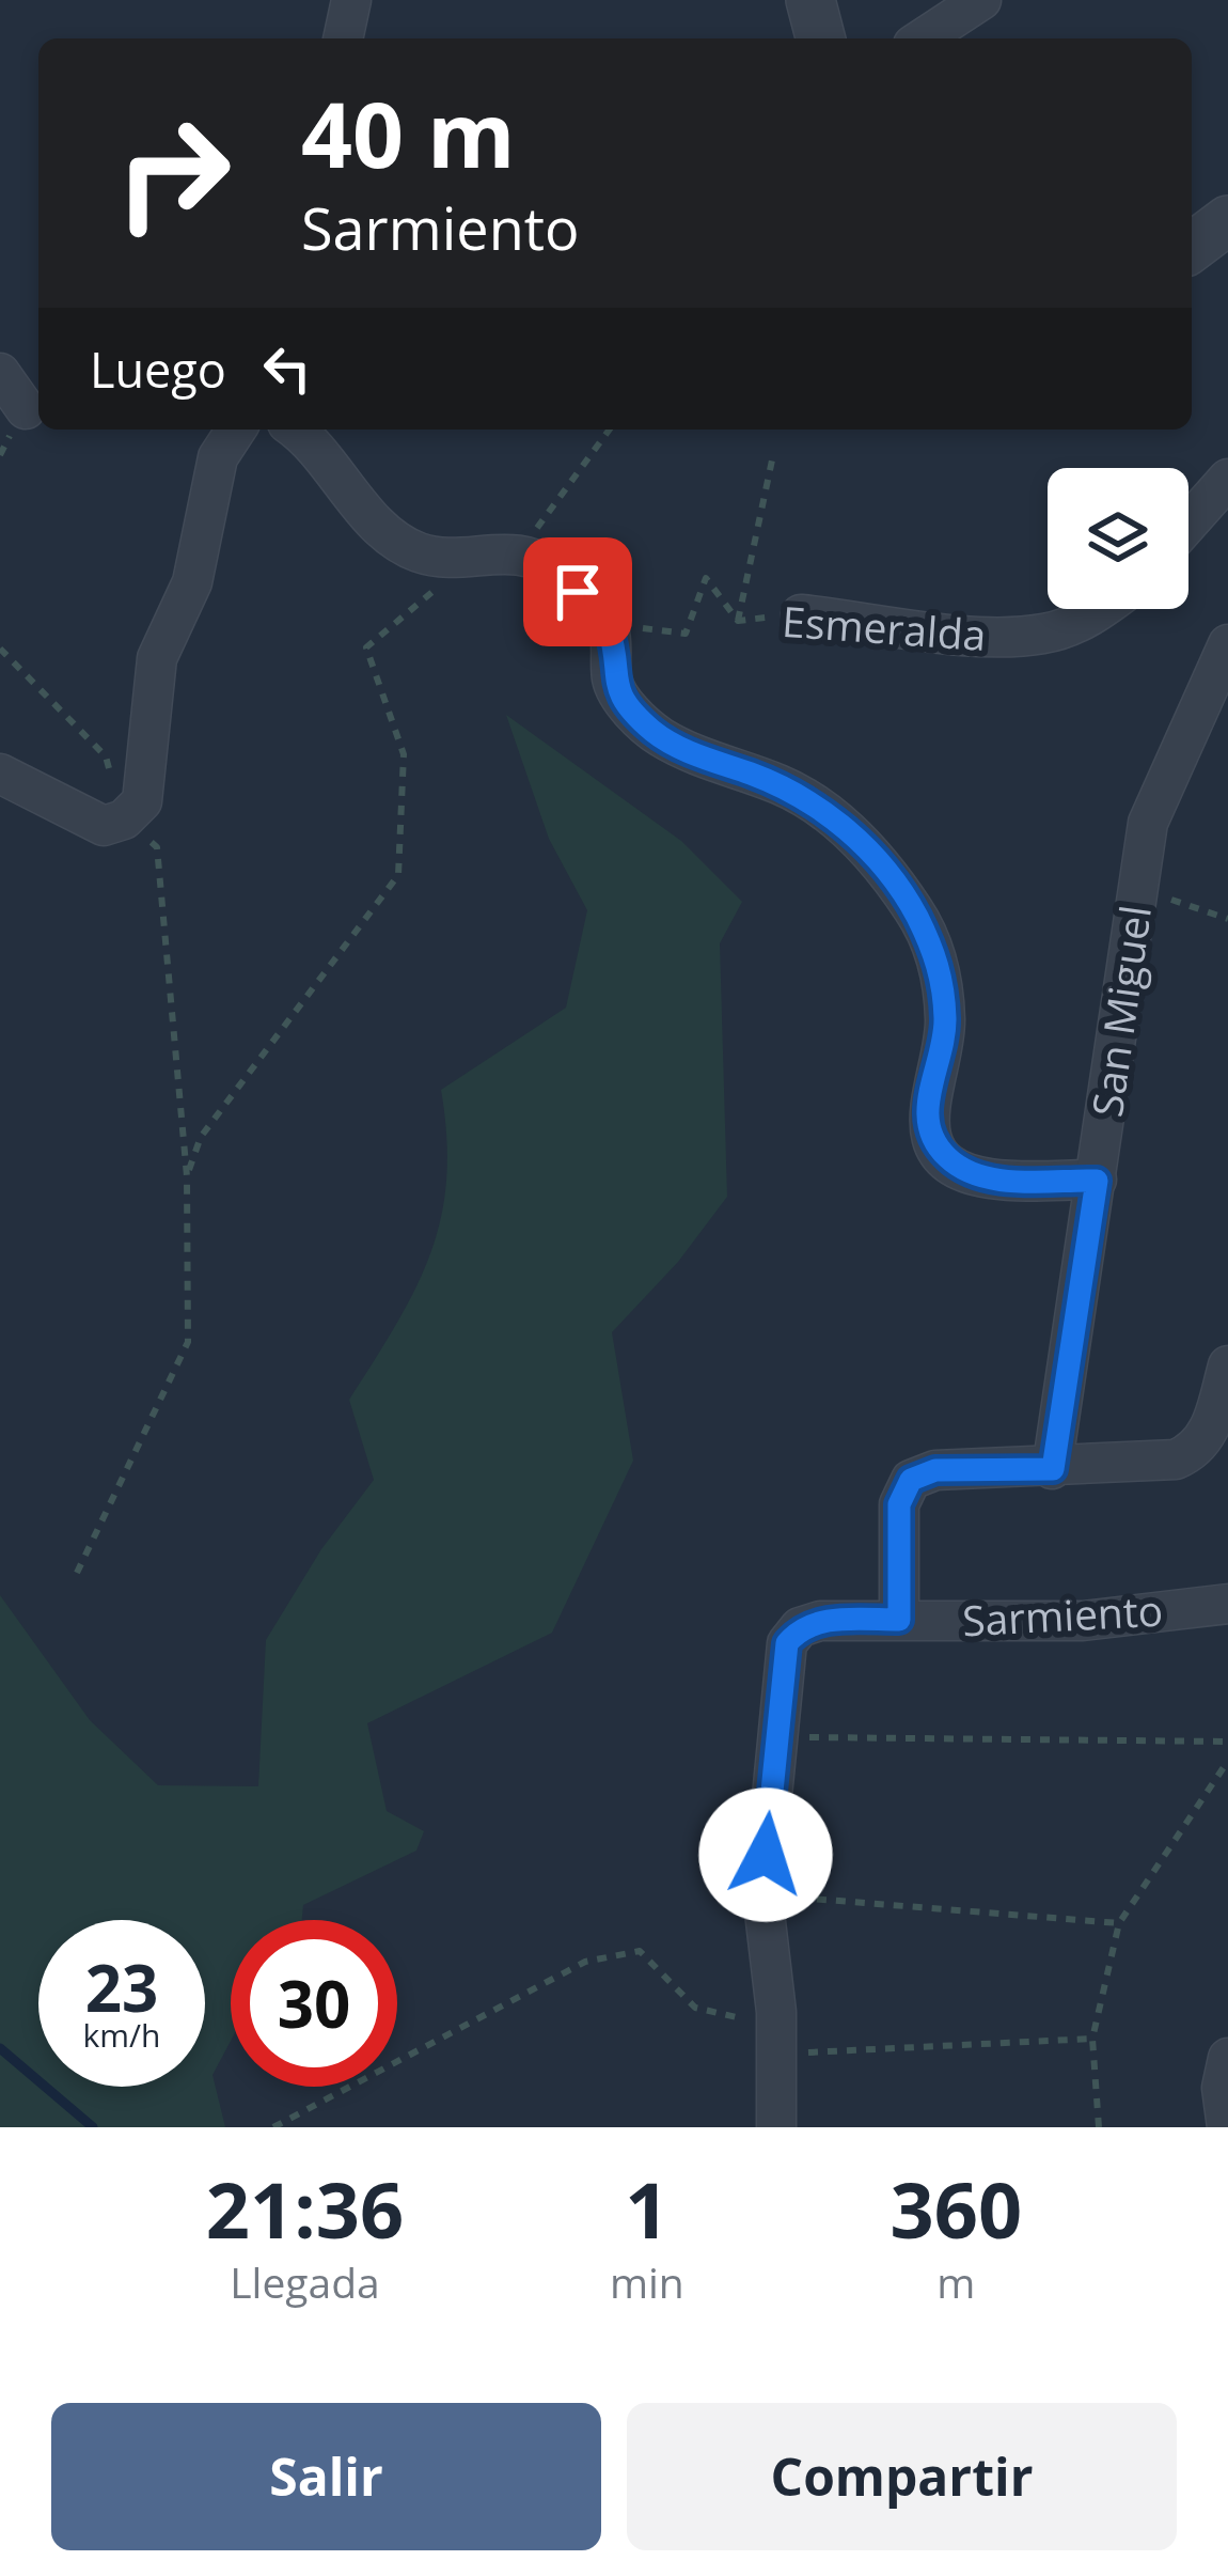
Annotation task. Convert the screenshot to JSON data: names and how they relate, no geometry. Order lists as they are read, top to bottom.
{
  "streets": {
    "street": ["Esmeralda", "San Miguel", "Sarmiento"]
  },
  "page": {
    "turn": ["40 m", "Sarmiento"],
    "then": "Luego",
    "speed": "23 km/h",
    "limit": "30",
    "eta": [
      "21:36",
      "Llegada",
      "1",
      "min",
      "360",
      "m"
    ],
    "buttons": ["Salir", "Compartir"]
  }
}
